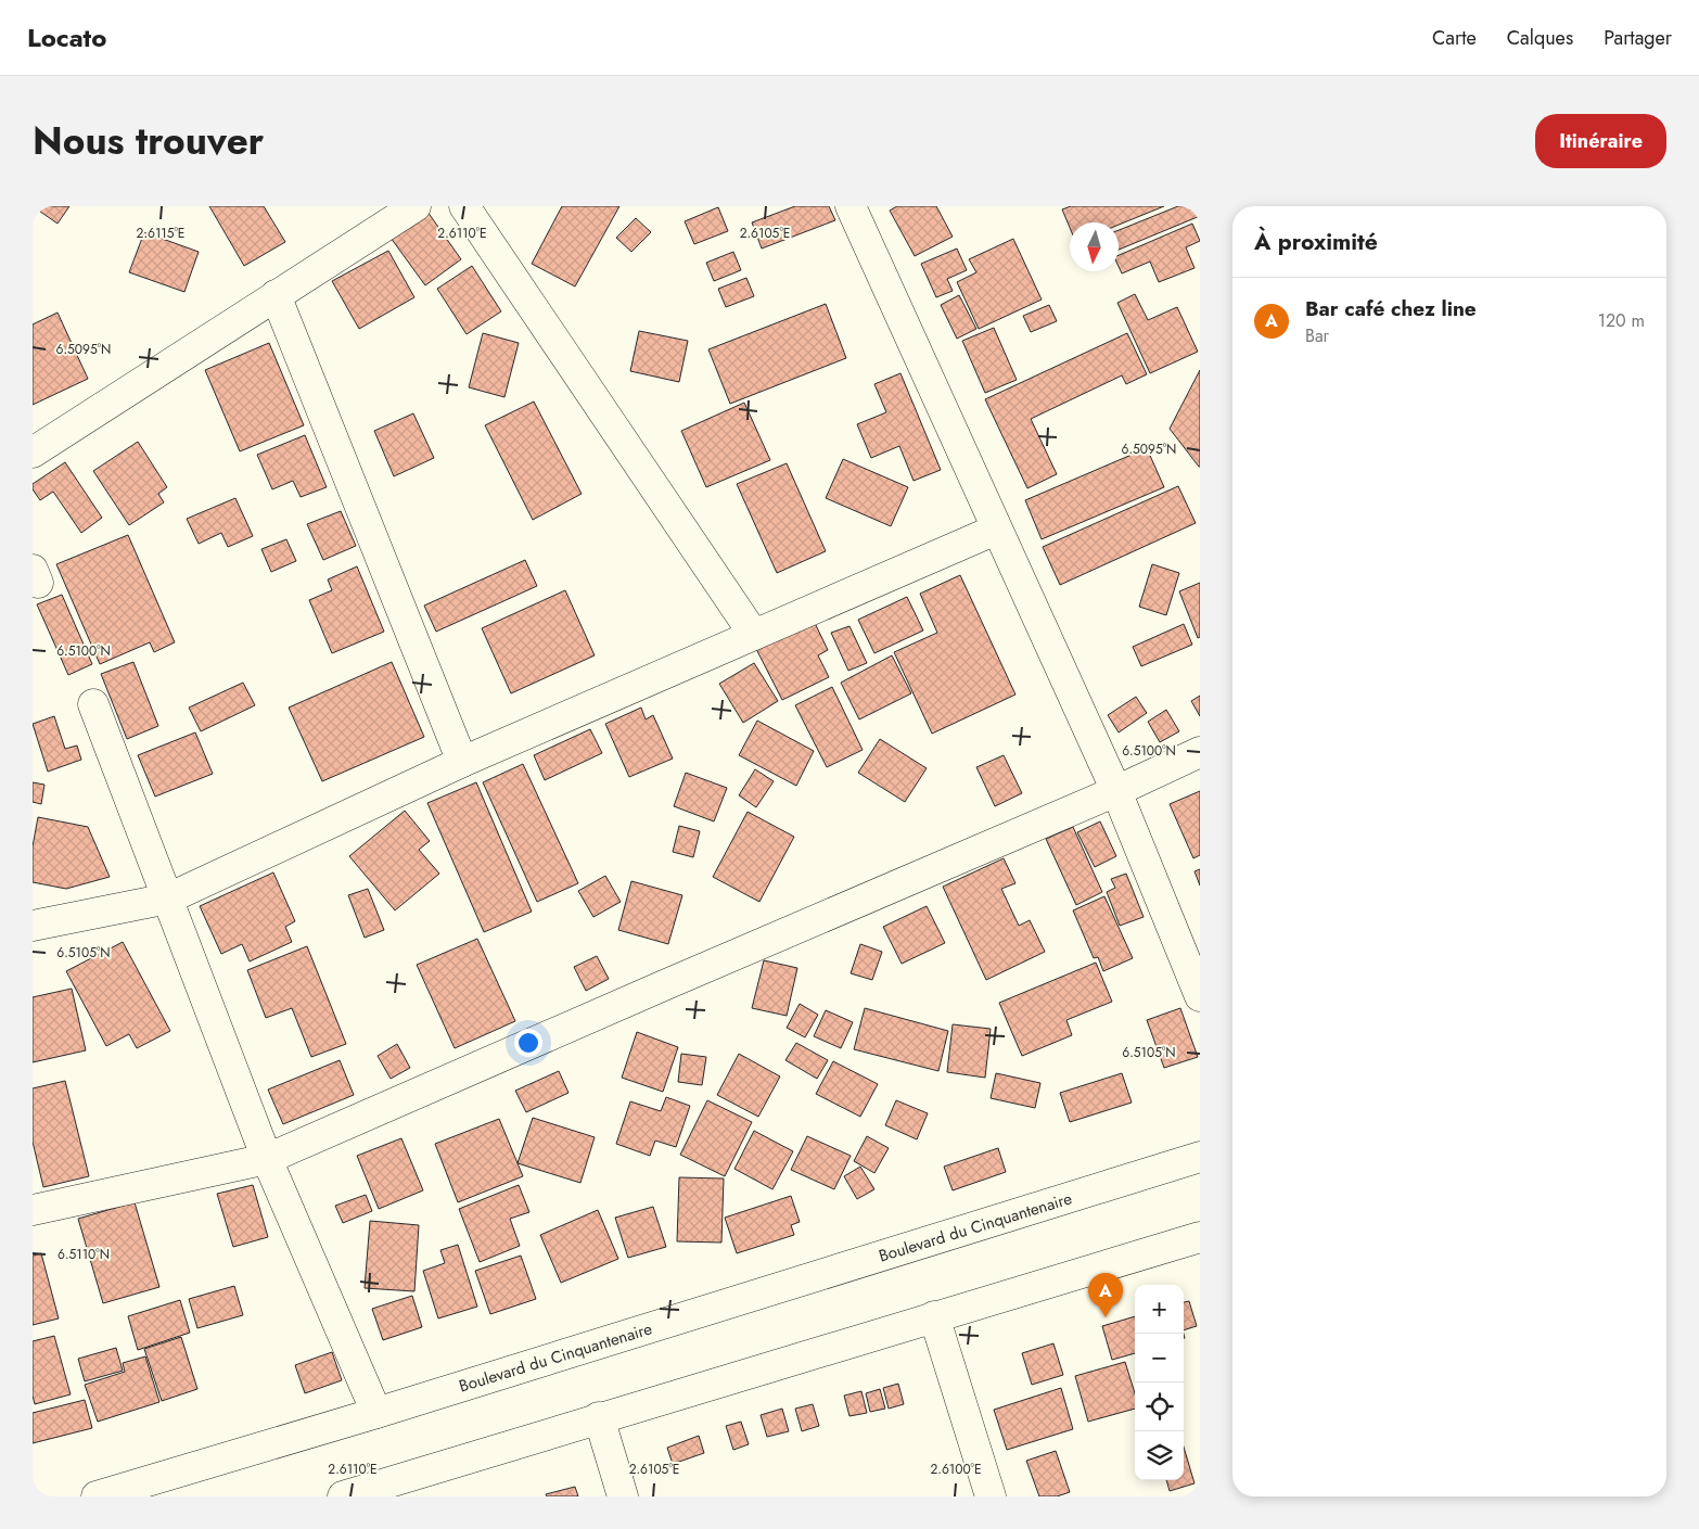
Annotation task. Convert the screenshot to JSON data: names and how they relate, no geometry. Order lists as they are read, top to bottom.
{
  "streets": {
    "street": ["Boulevard du Cinquantenaire"]
  },
  "north": "bottom",
  "page": {
    "header": "Locato",
    "nav": ["Carte", "Calques", "Partager"],
    "title": "Nous trouver",
    "buttons": "Itinéraire",
    "heading": "À proximité",
    "list": [
      {
        "mark": "A",
        "name": "Bar café chez line",
        "note": "Bar",
        "value": "120 m"
      }
    ],
    "pins": "A",
    "map_buttons": ["+", "−"]
  },
  "coordinates": [
    "2.6115°E",
    "2.6110°E",
    "2.6105°E",
    "6.5095°N",
    "6.5100°N",
    "6.5105°N",
    "6.5110°N",
    "2.6100°E"
  ]
}
